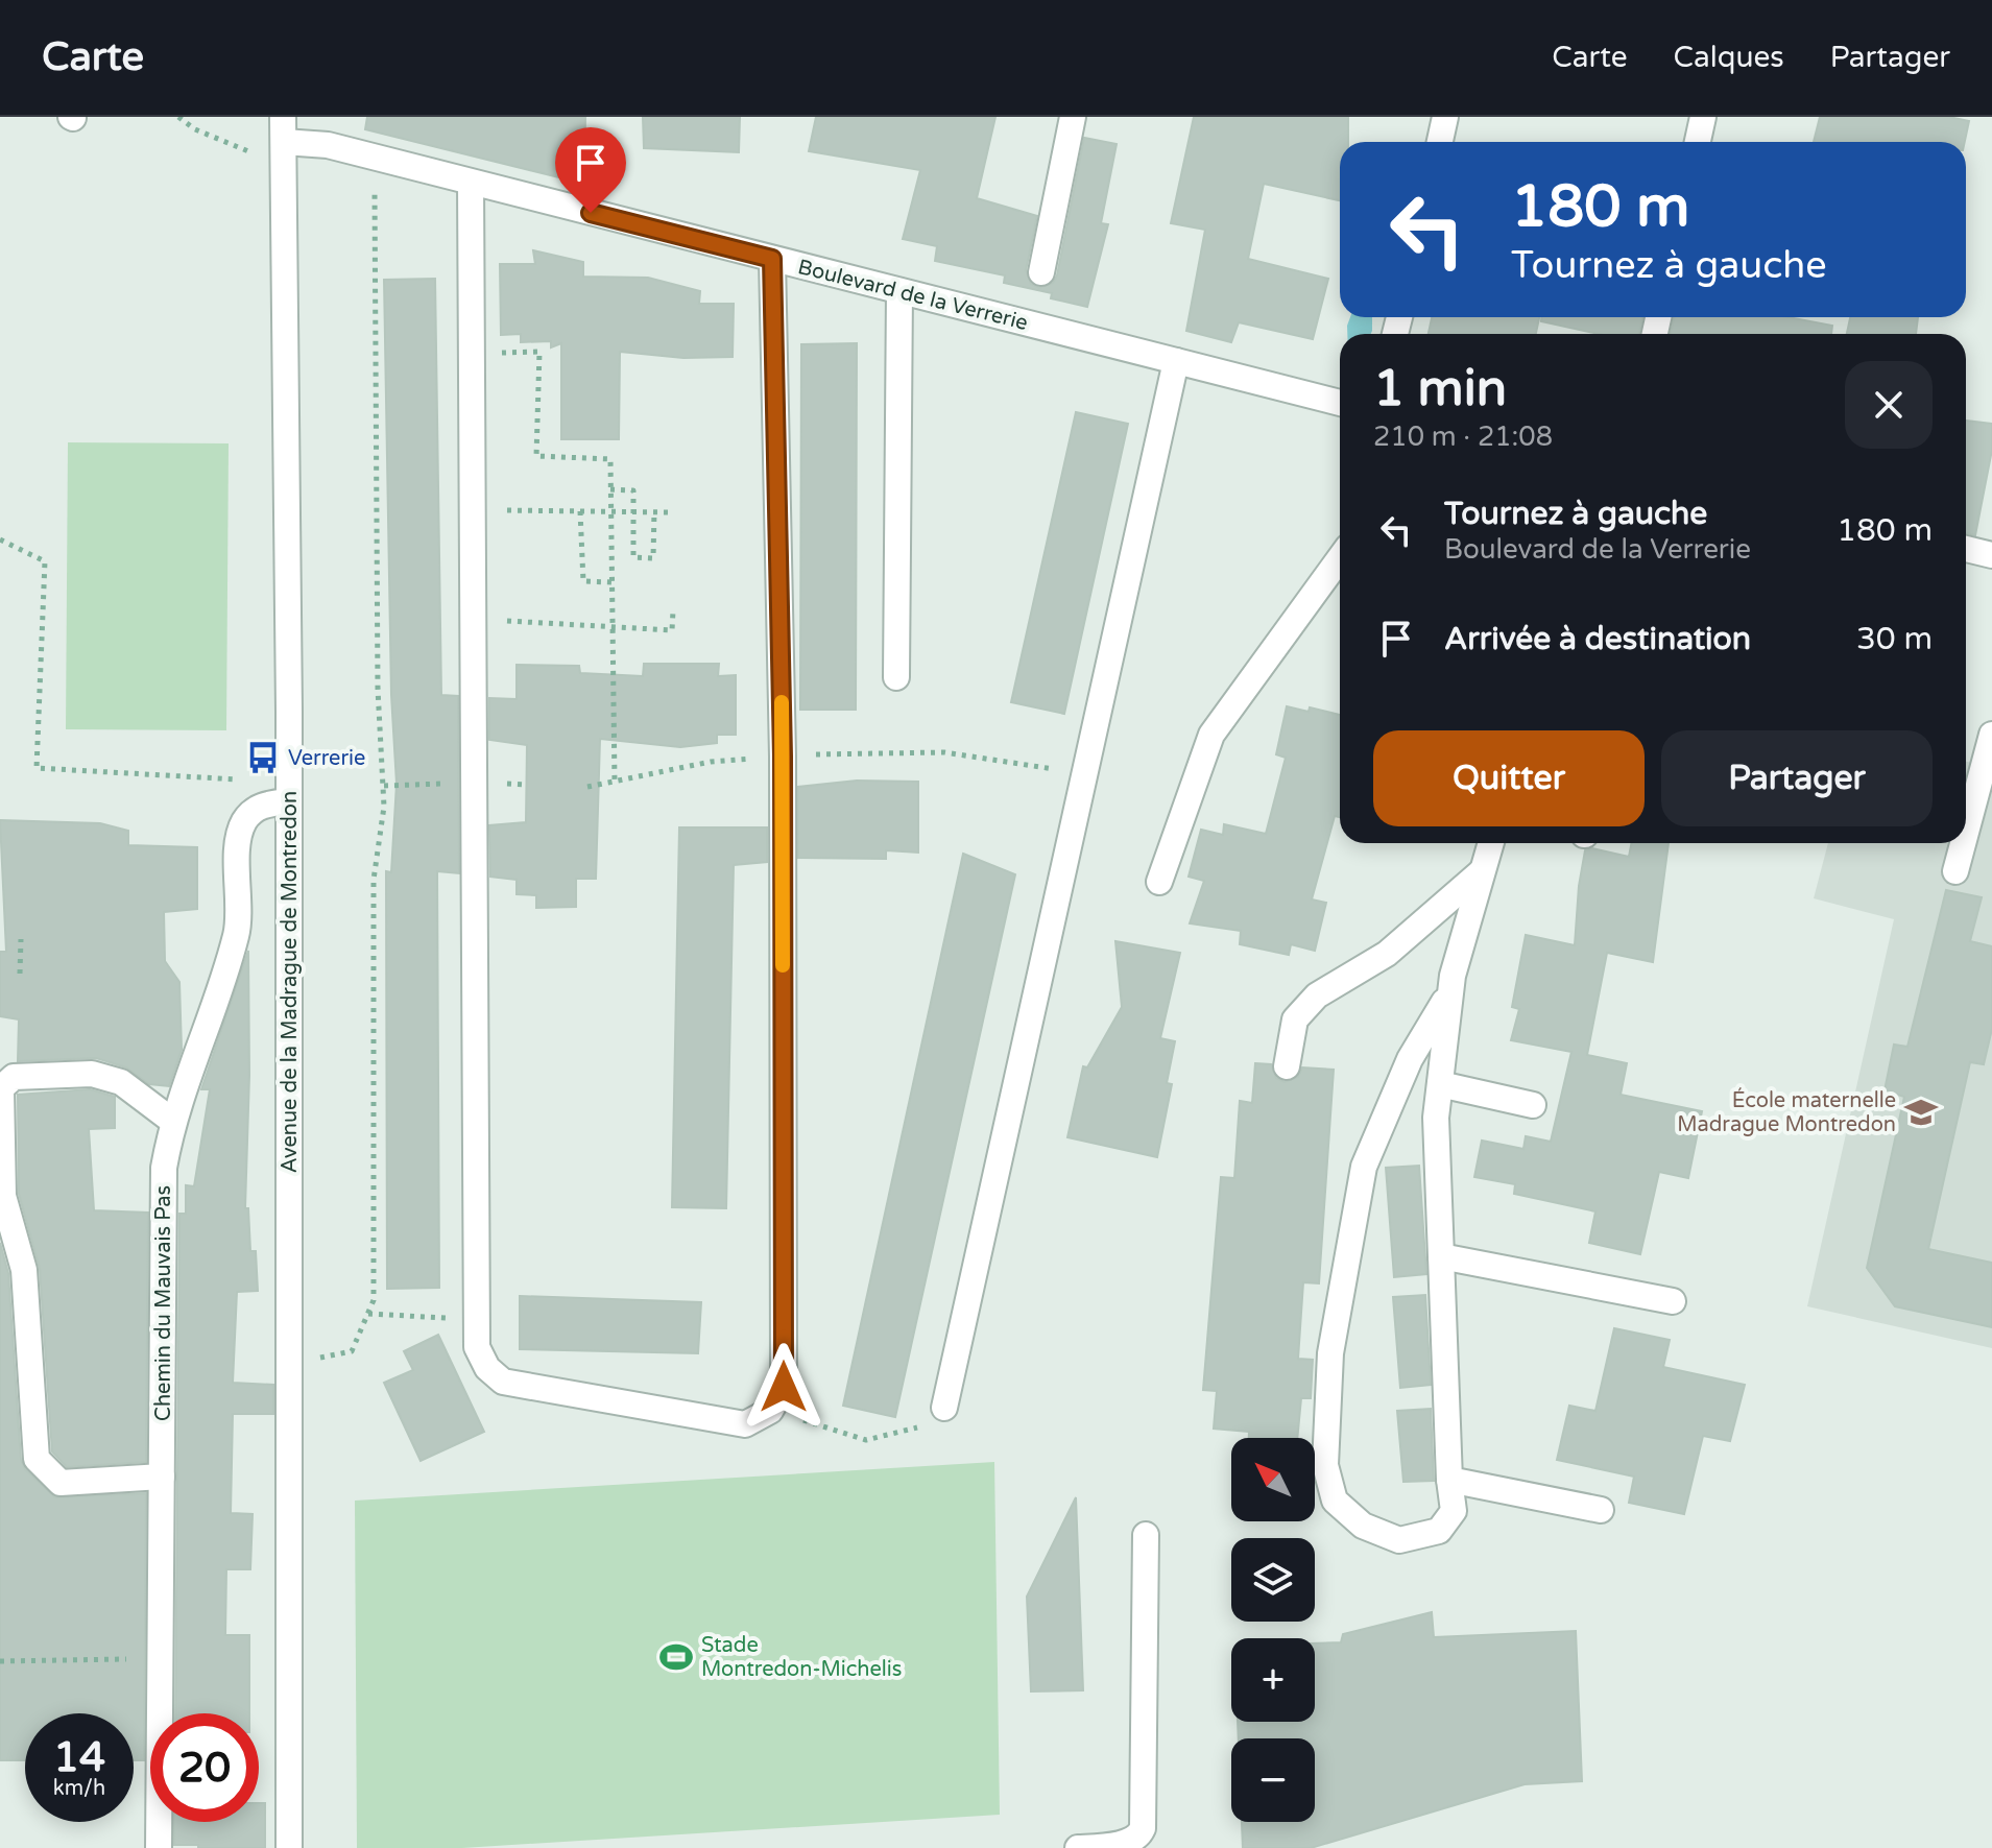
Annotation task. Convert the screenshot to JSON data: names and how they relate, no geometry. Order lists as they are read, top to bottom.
{
  "streets": {
    "street": ["Boulevard de la Verrerie", "Avenue de la Madrague de Montredon", "Chemin du Mauvais Pas"]
  },
  "crossings": [
    ["Boulevard de la Verrerie", "Avenue de la Madrague de Montredon"],
    ["Avenue de la Madrague de Montredon", "Chemin du Mauvais Pas"]
  ],
  "places": {
    "bus stop": ["Verrerie"],
    "school or university": ["École maternelle Madrague Montredon"],
    "sports": ["Stade Montredon-Michelis"]
  },
  "north": "top left",
  "page": {
    "header": "Carte",
    "nav": ["Carte", "Calques", "Partager"],
    "turn": ["180 m", "Tournez à gauche"],
    "heading": ["1 min", "210 m · 21:08"],
    "list": [
      {
        "name": "Tournez à gauche",
        "note": "Boulevard de la Verrerie",
        "value": "180 m"
      },
      {
        "name": "Arrivée à destination",
        "value": "30 m"
      }
    ],
    "buttons": ["Quitter", "Partager"],
    "map_buttons": ["+", "−"],
    "speed": "14 km/h",
    "limit": "20"
  }
}
